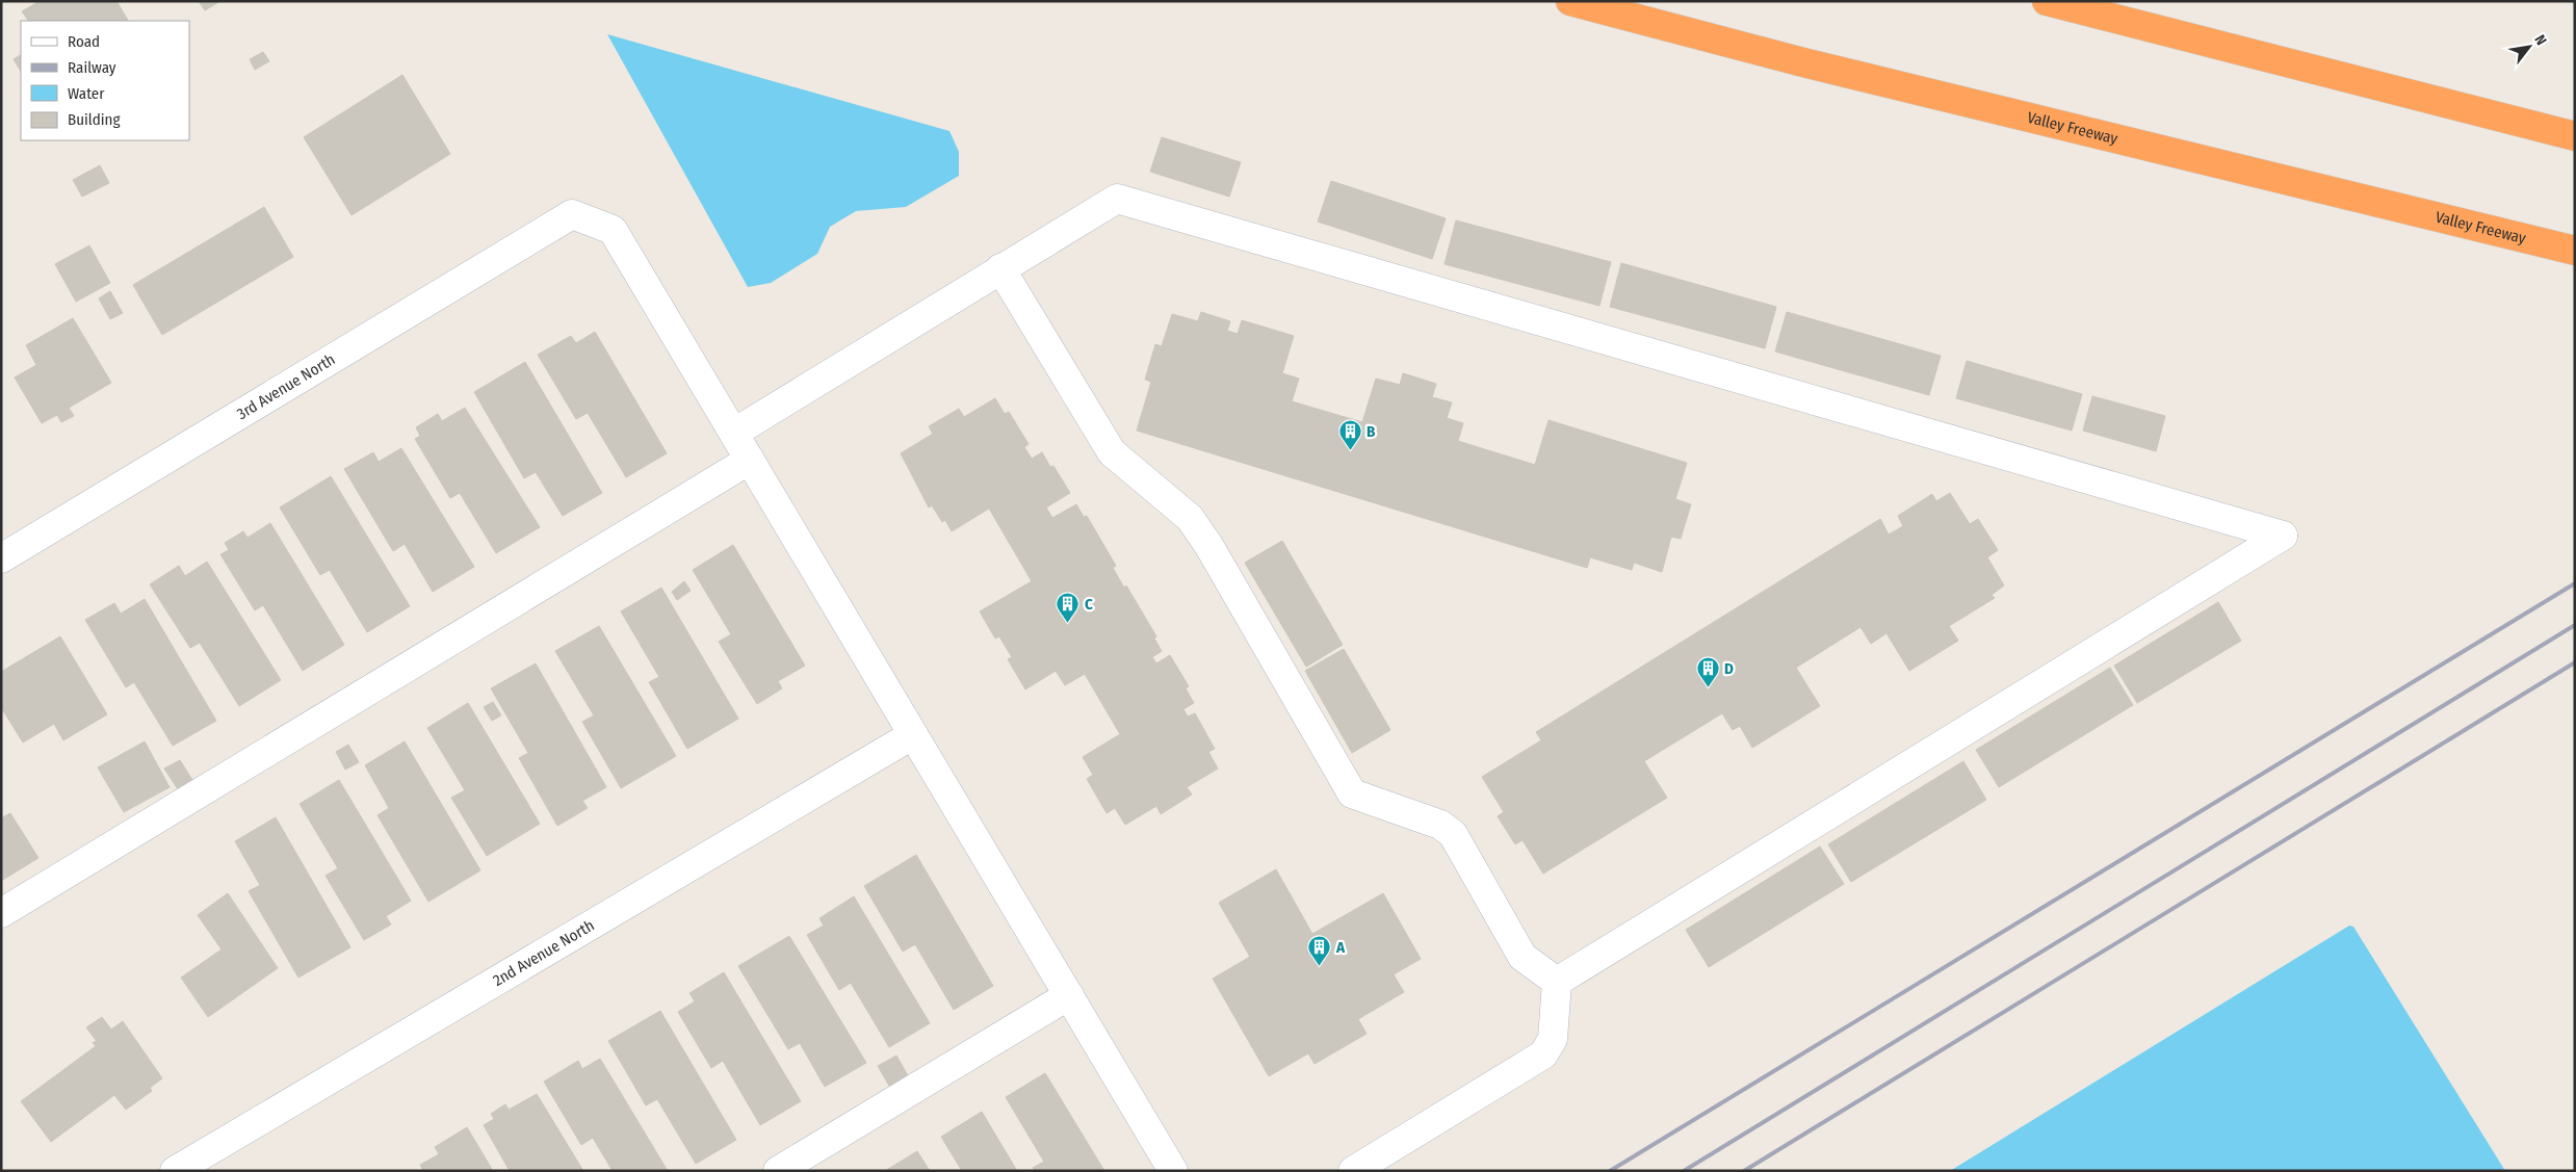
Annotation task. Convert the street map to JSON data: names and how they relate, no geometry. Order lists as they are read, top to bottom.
{
  "streets": {
    "highway": ["Valley Freeway"],
    "street": ["3rd Avenue North", "2nd Avenue North"]
  },
  "places": {
    "building": [
      "B",
      "C",
      "D",
      "A"
    ]
  },
  "legend": [
    "Road",
    "Railway",
    "Water",
    "Building"
  ],
  "north": "top right"
}
